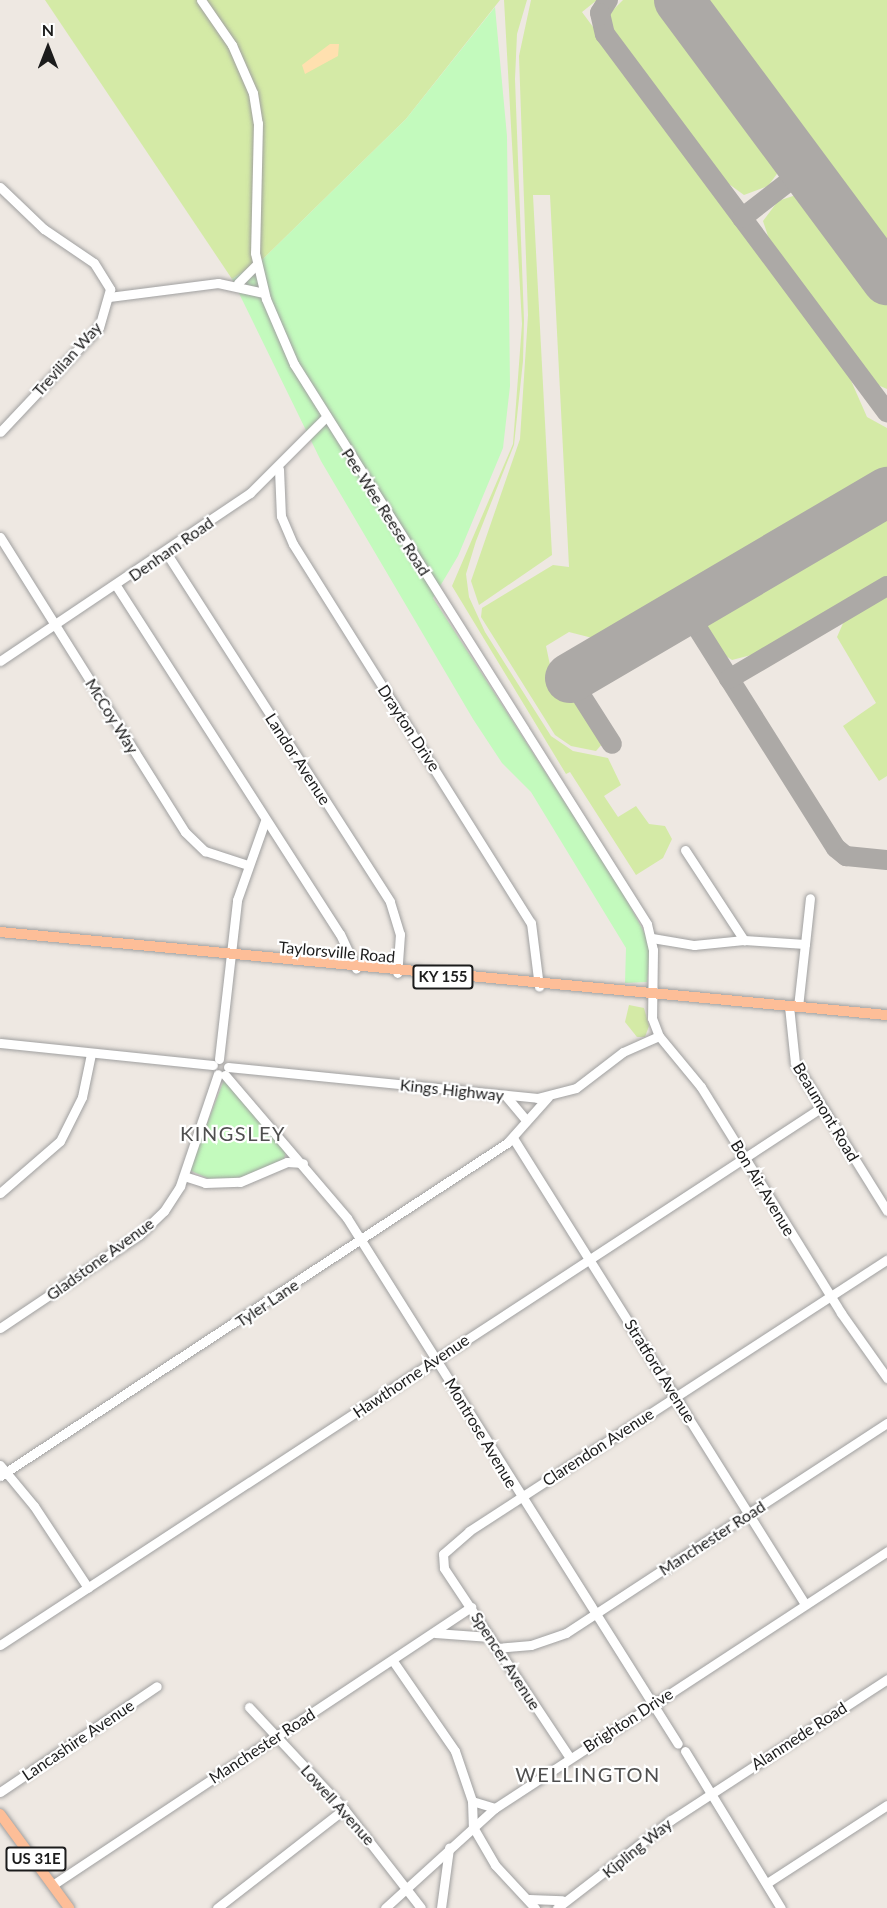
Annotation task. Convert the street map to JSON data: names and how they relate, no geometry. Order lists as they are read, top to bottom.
{
  "streets": {
    "main road": ["Taylorsville Road", "KY 155", "US 31E"],
    "street": [
      "Trevilian Way",
      "Pee Wee Reese Road",
      "Denham Road",
      "McCoy Way",
      "Drayton Drive",
      "Landor Avenue",
      "Kings Highway",
      "Beaumont Road",
      "Bon Air Avenue",
      "Gladstone Avenue",
      "Tyler Lane",
      "Stratford Avenue",
      "Hawthorne Avenue",
      "Montrose Avenue",
      "Clarendon Avenue",
      "Manchester Road",
      "Spencer Avenue",
      "Brighton Drive",
      "Alanmede Road",
      "Lancashire Avenue",
      "Lowell Avenue",
      "Kipling Way"
    ]
  },
  "crossings": [
    ["Pee Wee Reese Road", "Denham Road"],
    ["Denham Road", "McCoy Way"],
    ["Denham Road", "Drayton Drive"],
    ["Denham Road", "Landor Avenue"],
    ["Drayton Drive", "Taylorsville Road"],
    ["Landor Avenue", "Taylorsville Road"],
    ["Taylorsville Road", "Beaumont Road"],
    ["Taylorsville Road", "Bon Air Avenue"],
    ["Kings Highway", "Bon Air Avenue"],
    ["Kings Highway", "Gladstone Avenue"],
    ["Kings Highway", "Tyler Lane"],
    ["Kings Highway", "Montrose Avenue"],
    ["Beaumont Road", "Hawthorne Avenue"],
    ["Bon Air Avenue", "Hawthorne Avenue"],
    ["Bon Air Avenue", "Clarendon Avenue"],
    ["Gladstone Avenue", "Montrose Avenue"],
    ["Tyler Lane", "Stratford Avenue"],
    ["Tyler Lane", "Montrose Avenue"],
    ["Stratford Avenue", "Hawthorne Avenue"],
    ["Stratford Avenue", "Clarendon Avenue"],
    ["Stratford Avenue", "Manchester Road"],
    ["Stratford Avenue", "Brighton Drive"],
    ["Hawthorne Avenue", "Montrose Avenue"],
    ["Montrose Avenue", "Clarendon Avenue"],
    ["Montrose Avenue", "Manchester Road"],
    ["Montrose Avenue", "Brighton Drive"],
    ["Montrose Avenue", "Alanmede Road"],
    ["Montrose Avenue", "Kipling Way"],
    ["Clarendon Avenue", "Spencer Avenue"],
    ["Manchester Road", "Spencer Avenue"],
    ["Manchester Road", "Lowell Avenue"],
    ["Manchester Road", "US 31E"],
    ["Spencer Avenue", "Brighton Drive"],
    ["Brighton Drive", "Lowell Avenue"],
    ["Alanmede Road", "Kipling Way"]
  ],
  "districts": ["KINGSLEY", "WELLINGTON"],
  "north": "top"
}
